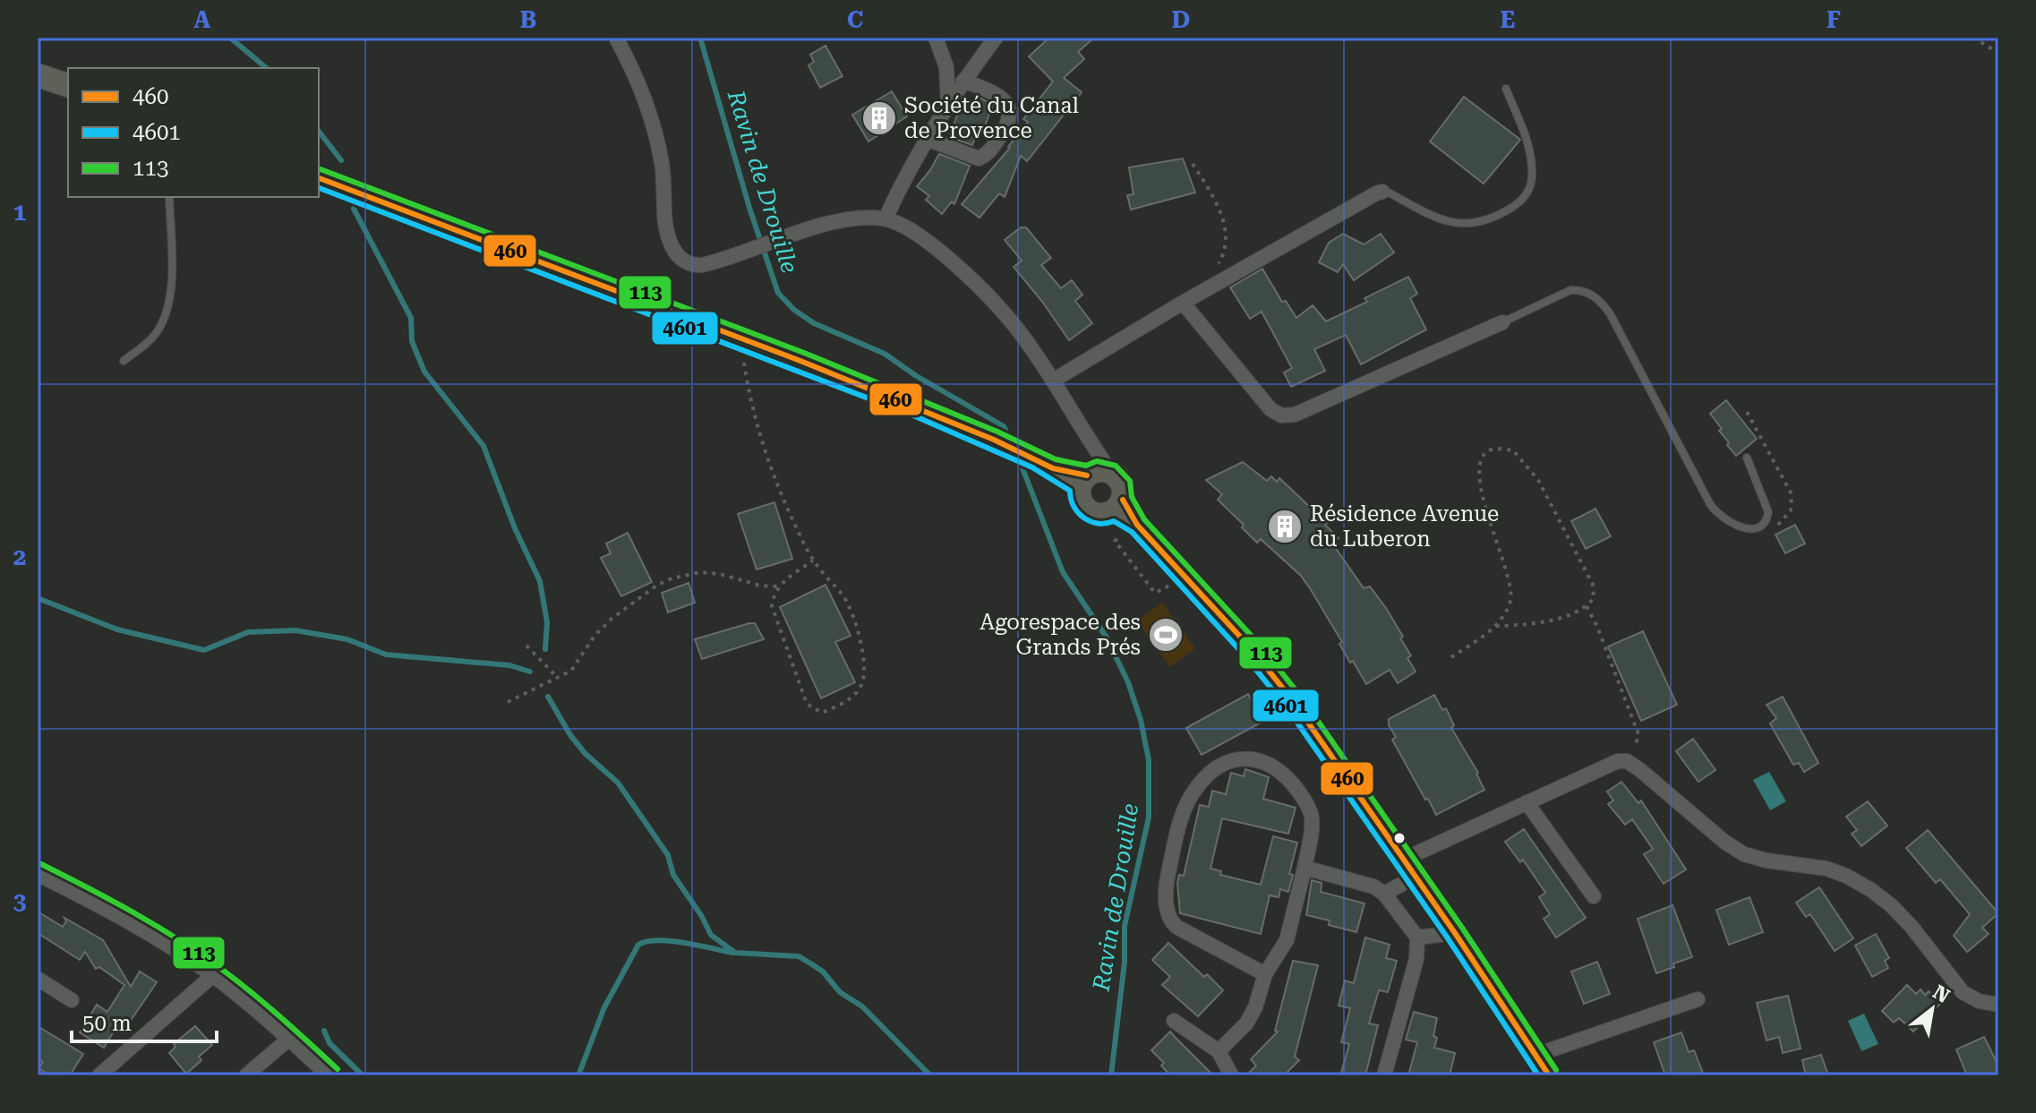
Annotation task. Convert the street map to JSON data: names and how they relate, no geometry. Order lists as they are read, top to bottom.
{
  "water": ["Ravin de Drouille"],
  "places": {
    "building": ["Société du Canal de Provence", "Résidence Avenue du Luberon"],
    "sports": ["Agorespace des Grands Prés"]
  },
  "lines": ["transit line 113", "transit line 460", "transit line 4601"],
  "legend": ["460", "4601", "113"],
  "scale_bar": "50 m",
  "north": "top right",
  "grid": {
    "columns": [
      "A",
      "B",
      "C",
      "D",
      "E",
      "F"
    ],
    "rows": ["1", "2", "3"]
  }
}
